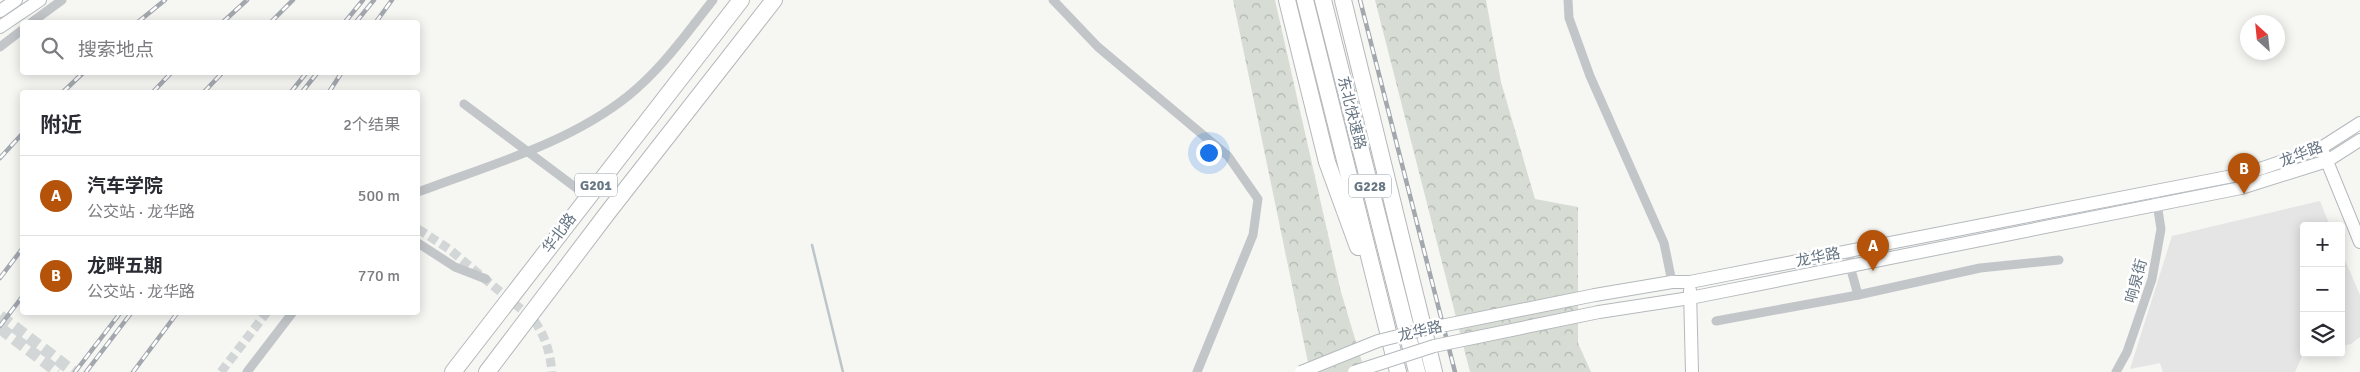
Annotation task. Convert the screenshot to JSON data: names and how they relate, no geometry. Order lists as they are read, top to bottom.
{
  "streets": {
    "highway": [
      "东北快速路",
      "G201",
      "G228",
      "华北路"
    ],
    "street": ["龙华路", "响泉街"]
  },
  "crossings": [
    ["龙华路", "响泉街"]
  ],
  "north": "top left",
  "page": {
    "search": "搜索地点",
    "heading": ["附近", "2个结果"],
    "pins": ["B", "A"],
    "list": [
      {
        "mark": "A",
        "name": "汽车学院",
        "note": "公交站 · 龙华路",
        "value": "500 m"
      },
      {
        "mark": "B",
        "name": "龙畔五期",
        "note": "公交站 · 龙华路",
        "value": "770 m"
      }
    ],
    "map_buttons": ["+", "−"]
  }
}
